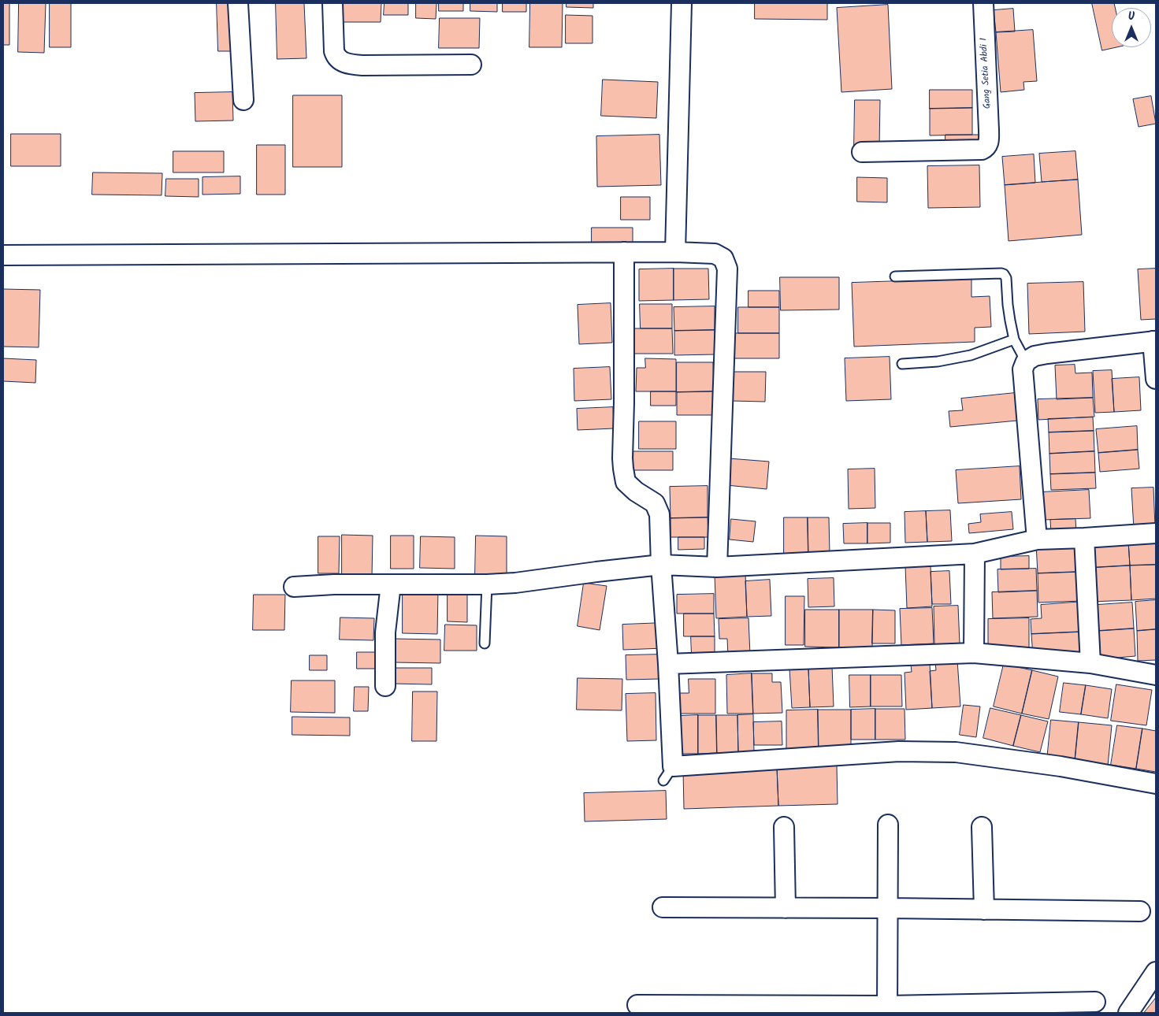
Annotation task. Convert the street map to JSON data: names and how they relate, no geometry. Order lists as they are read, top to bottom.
{
  "streets": {
    "street": ["Gang Setia Abdi I"]
  },
  "north": "top"
}
